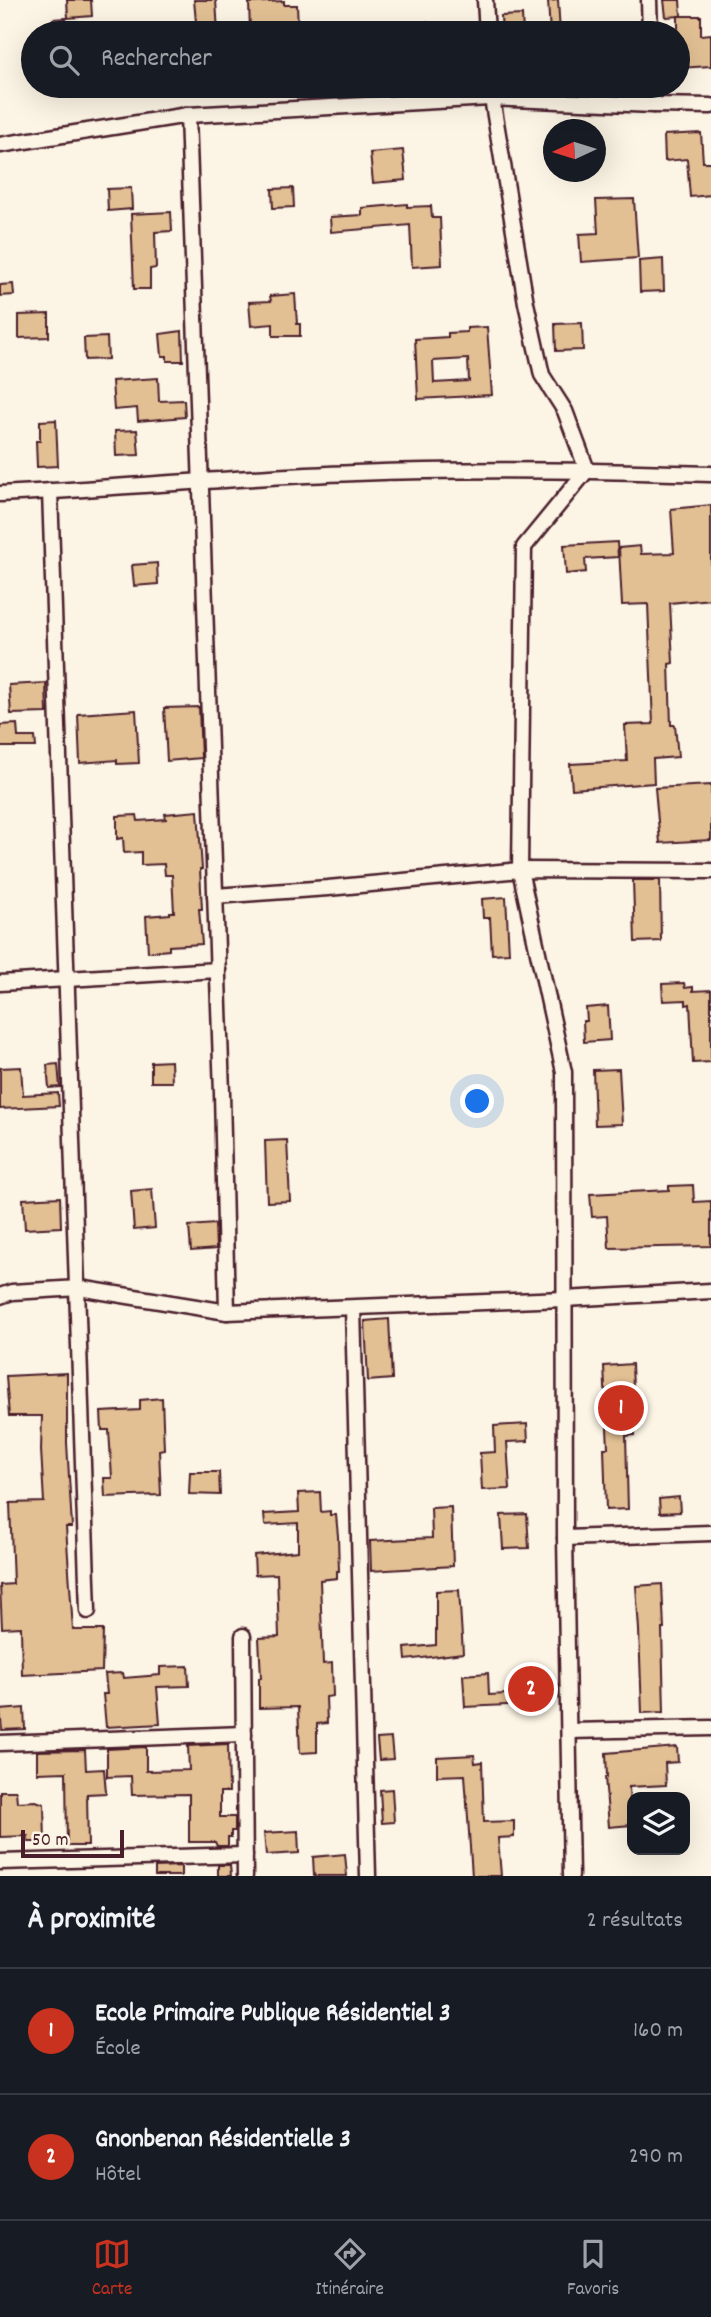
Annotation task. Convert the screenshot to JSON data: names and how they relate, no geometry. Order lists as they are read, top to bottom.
{
  "scale_bar": "50 m",
  "north": "left",
  "page": {
    "search": "Rechercher",
    "pins": ["1", "2"],
    "scale": "50 m",
    "heading": ["À proximité", "2 résultats"],
    "list": [
      {
        "mark": "1",
        "name": "Ecole Primaire Publique Résidentiel 3",
        "note": "École",
        "value": "160 m"
      },
      {
        "mark": "2",
        "name": "Gnonbenan Résidentielle 3",
        "note": "Hôtel",
        "value": "290 m"
      }
    ],
    "nav": ["Carte", "Itinéraire", "Favoris"]
  }
}
